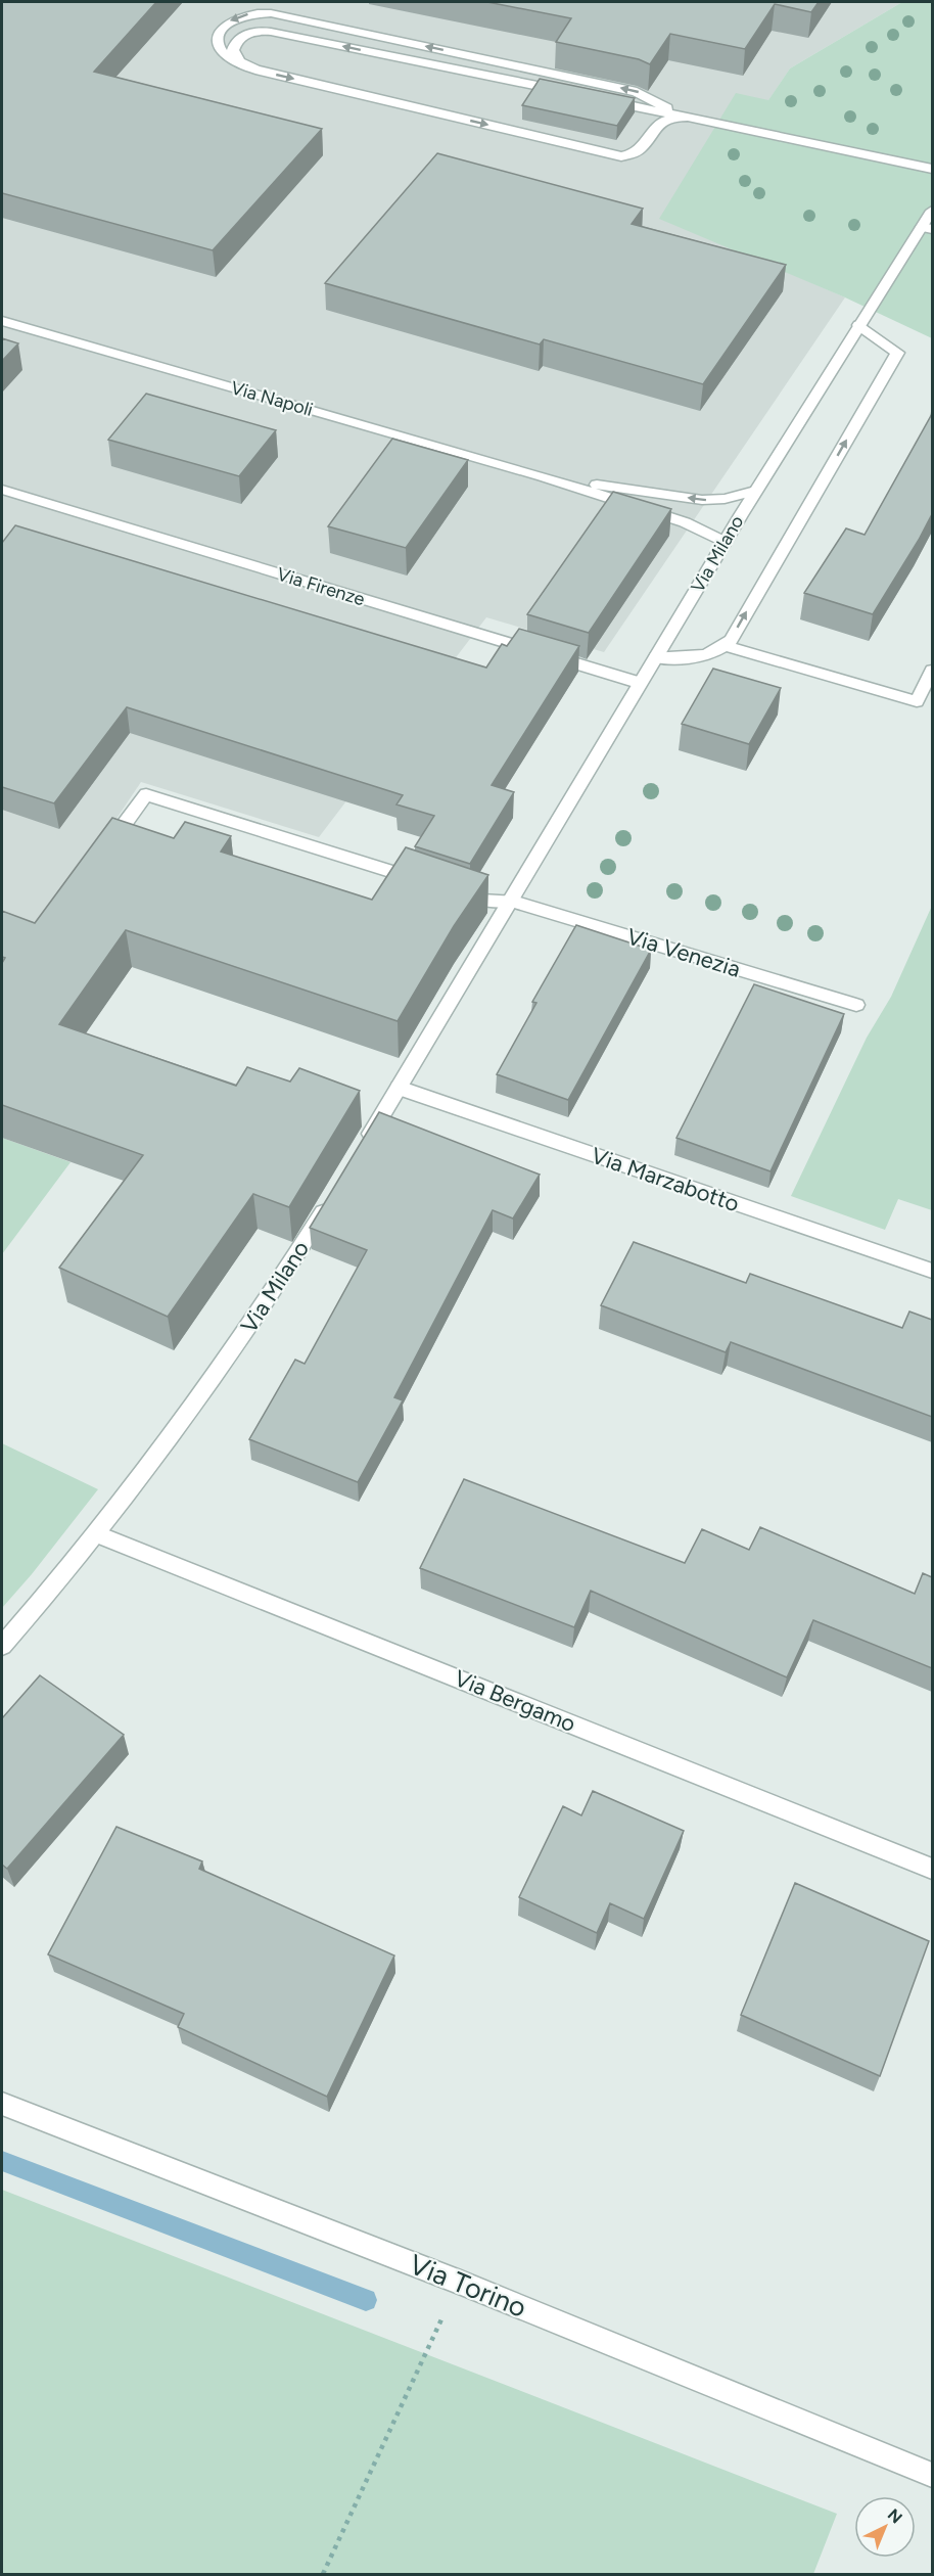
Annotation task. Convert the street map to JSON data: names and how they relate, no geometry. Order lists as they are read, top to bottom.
{
  "streets": {
    "street": [
      "Via Napoli",
      "Via Milano",
      "Via Firenze",
      "Via Venezia",
      "Via Marzabotto",
      "Via Bergamo",
      "Via Torino"
    ]
  },
  "crossings": [
    ["Via Napoli", "Via Milano"],
    ["Via Milano", "Via Firenze"],
    ["Via Milano", "Via Venezia"],
    ["Via Milano", "Via Marzabotto"],
    ["Via Milano", "Via Bergamo"]
  ],
  "north": "top right"
}
